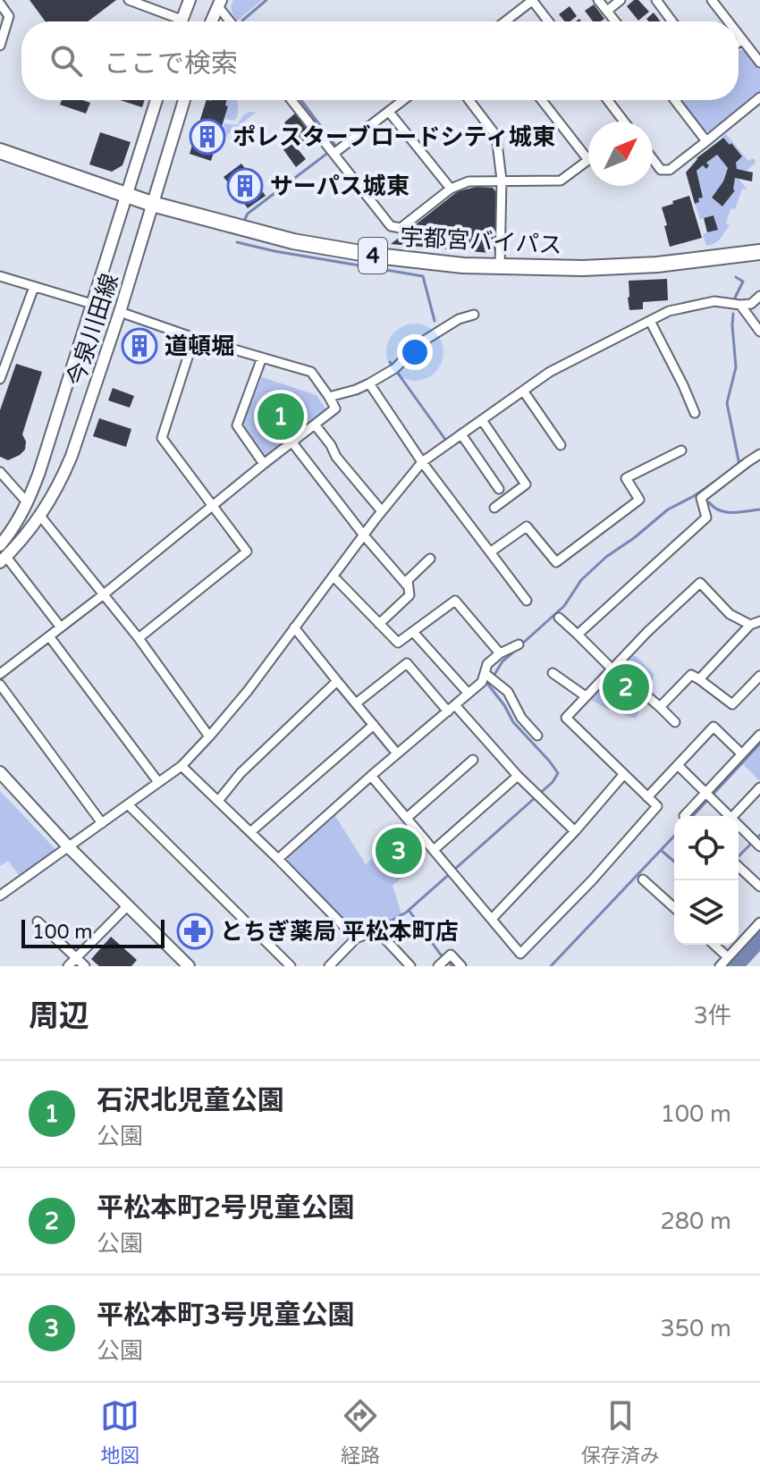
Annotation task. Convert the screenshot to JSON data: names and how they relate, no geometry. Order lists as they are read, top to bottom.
{
  "streets": {
    "highway": ["宇都宮バイパス", "4"],
    "street": ["今泉川田線"]
  },
  "crossings": [
    ["宇都宮バイパス", "今泉川田線"]
  ],
  "places": {
    "building": ["ポレスターブロードシティ城東", "サーパス城東", "道頓堀"],
    "pharmacy": ["とちぎ薬局 平松本町店"]
  },
  "scale_bar": "100 m",
  "north": "top right",
  "page": {
    "search": "ここで検索",
    "pins": ["1", "2", "3"],
    "scale": "100 m",
    "heading": ["周辺", "3件"],
    "list": [
      {
        "mark": "1",
        "name": "石沢北児童公園",
        "note": "公園",
        "value": "100 m"
      },
      {
        "mark": "2",
        "name": "平松本町2号児童公園",
        "note": "公園",
        "value": "280 m"
      },
      {
        "mark": "3",
        "name": "平松本町3号児童公園",
        "note": "公園",
        "value": "350 m"
      }
    ],
    "nav": ["地図", "経路", "保存済み"]
  }
}
